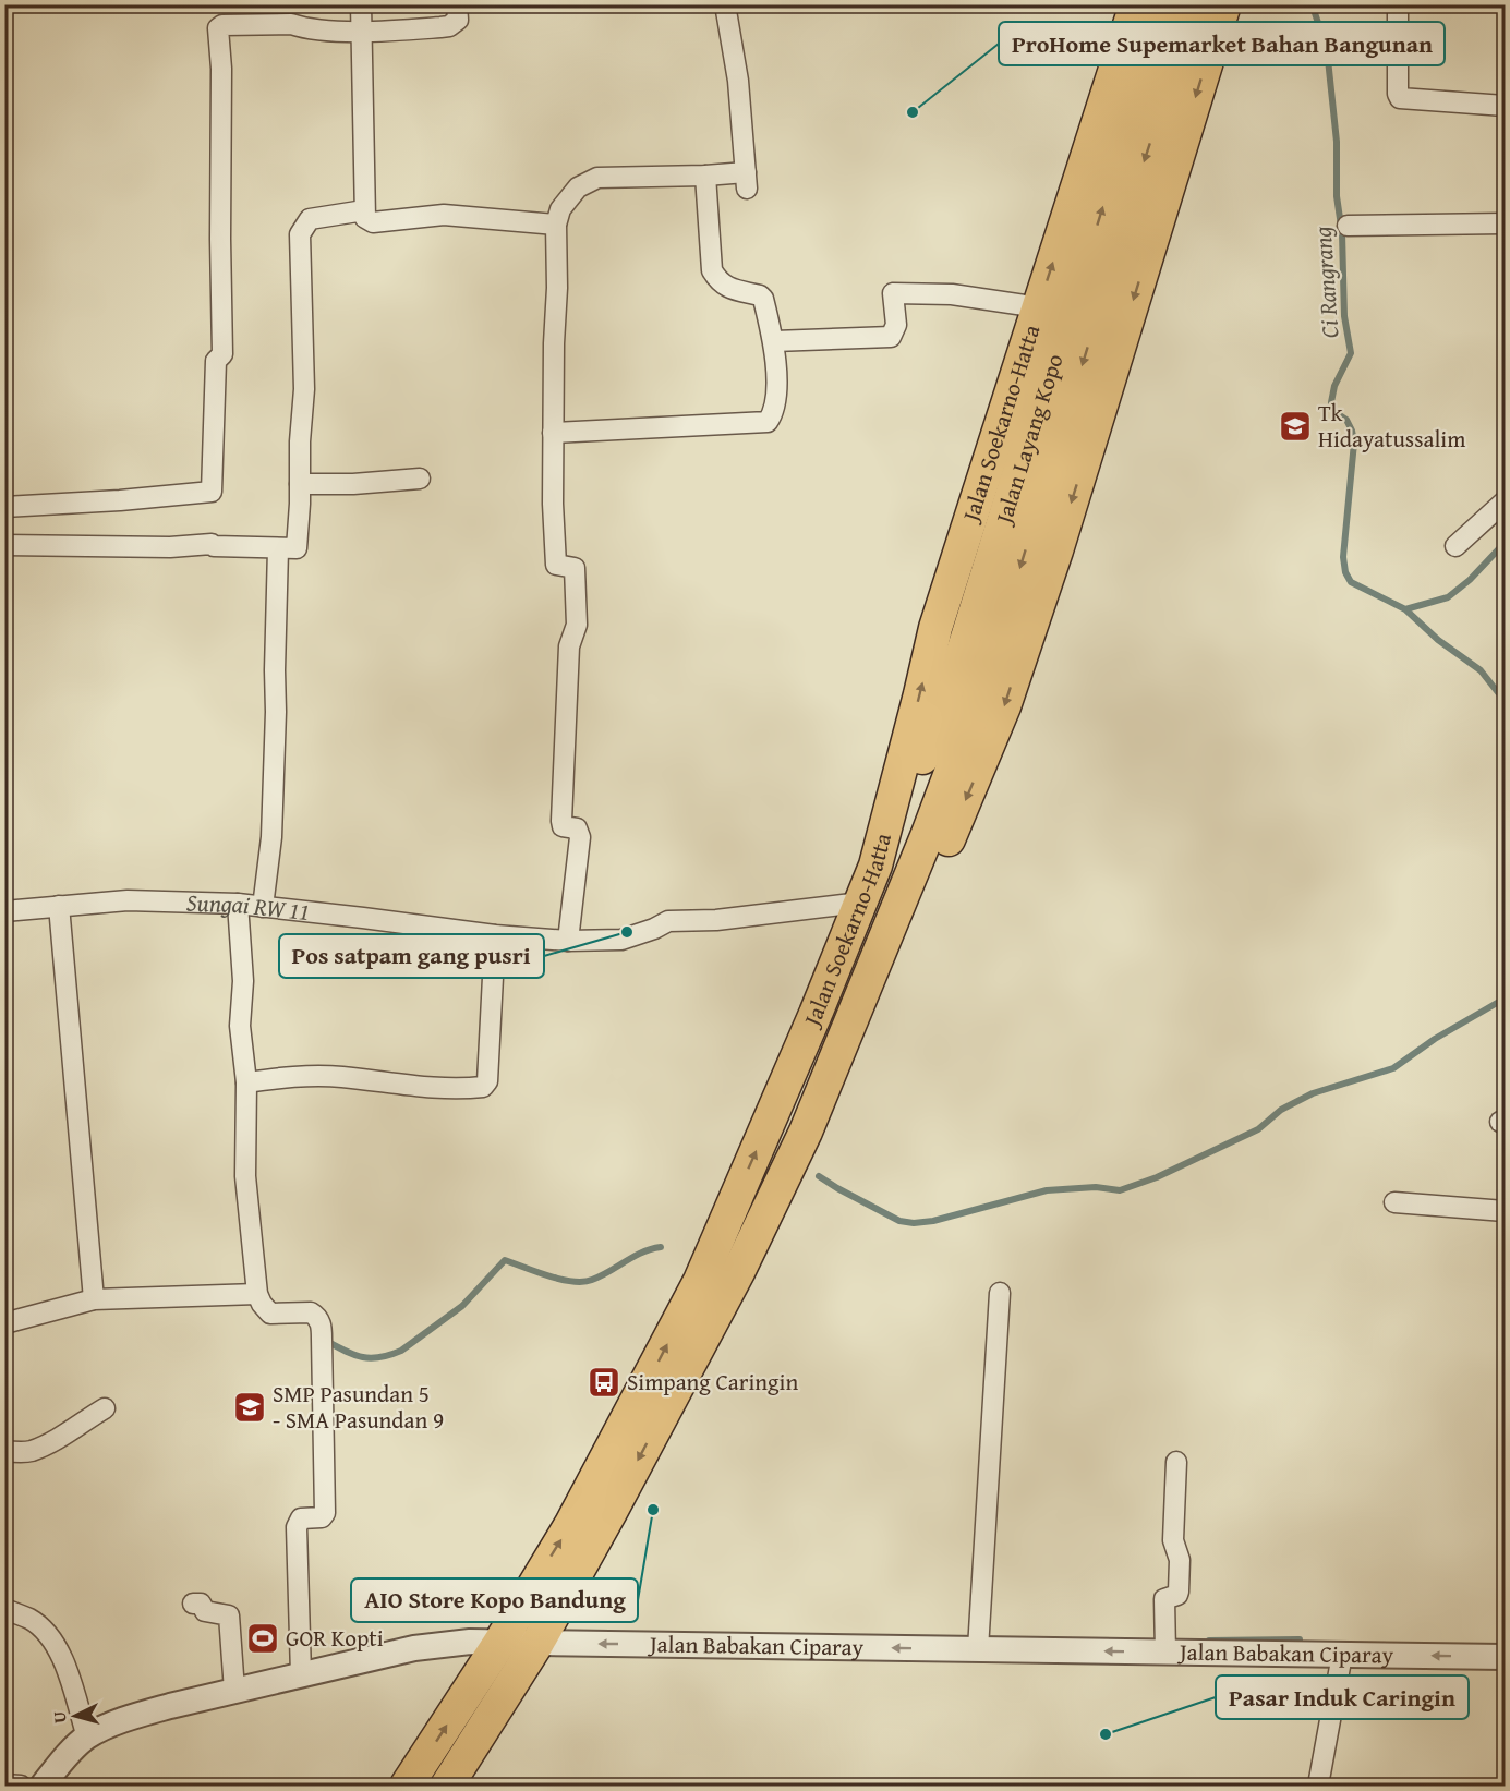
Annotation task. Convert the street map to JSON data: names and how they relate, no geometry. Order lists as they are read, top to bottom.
{
  "streets": {
    "highway": ["Jalan Soekarno-Hatta", "Jalan Layang Kopo"],
    "street": ["Jalan Babakan Ciparay"]
  },
  "crossings": [
    ["Jalan Soekarno-Hatta", "Jalan Layang Kopo"],
    ["Jalan Soekarno-Hatta", "Jalan Babakan Ciparay"]
  ],
  "one_way": ["Jalan Babakan Ciparay"],
  "water": ["Ci Rangrang", "Sungai RW 11"],
  "places": {
    "other": [
      "ProHome Supemarket Bahan Bangunan",
      "Pos satpam gang pusri",
      "AIO Store Kopo Bandung",
      "Pasar Induk Caringin"
    ],
    "school or university": ["Tk Hidayatussalim", "SMP Pasundan 5 - SMA Pasundan 9"],
    "bus stop": ["Simpang Caringin"],
    "sports": ["GOR Kopti"]
  },
  "north": "left"
}
